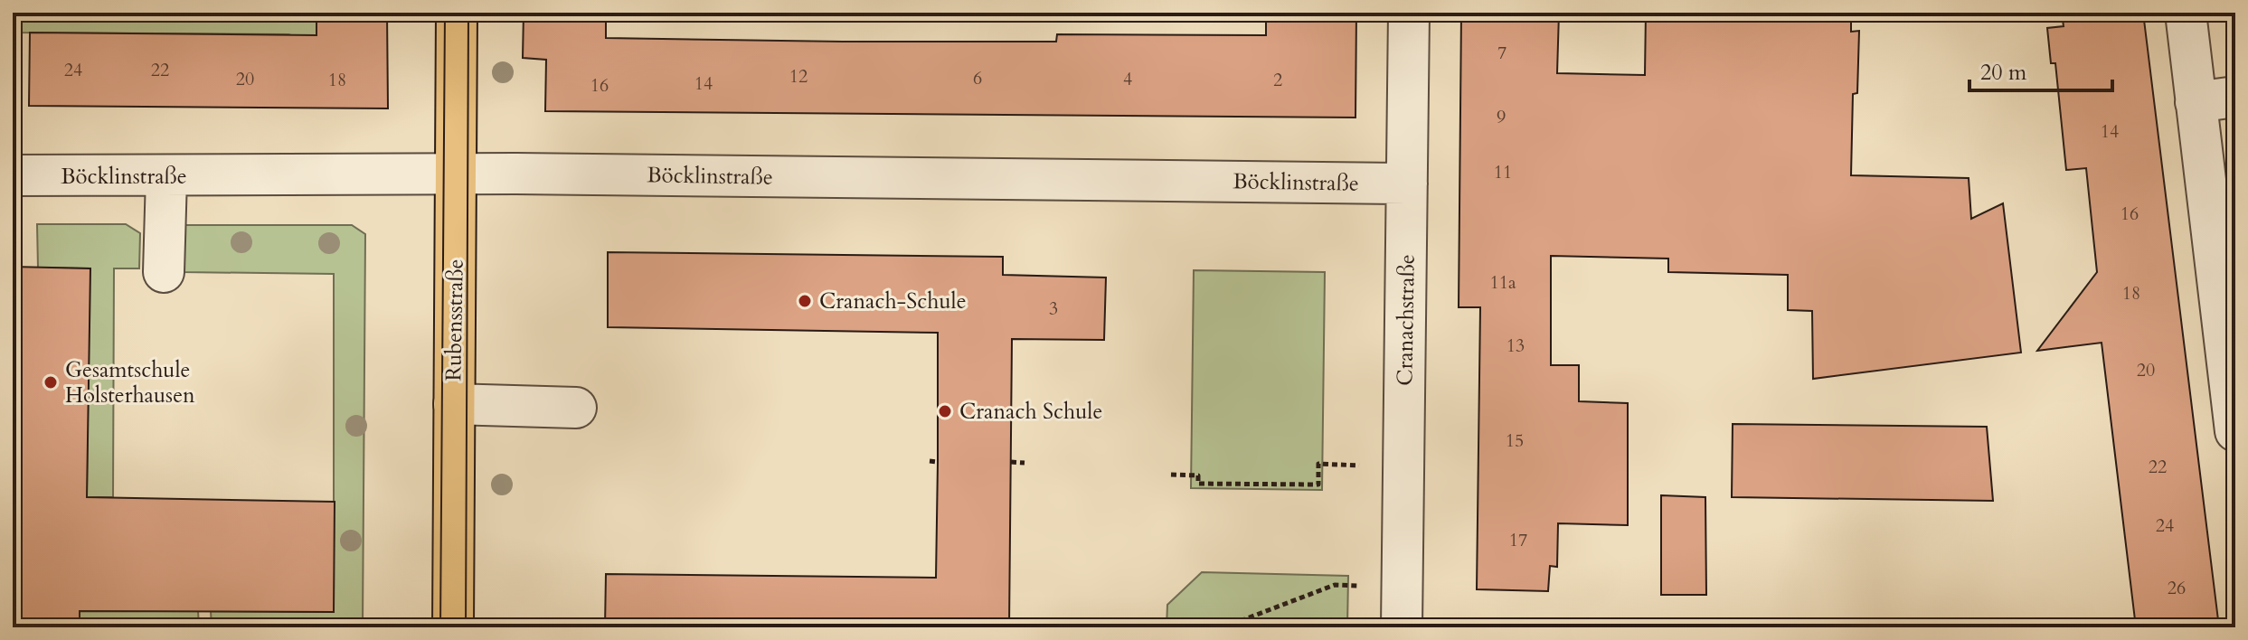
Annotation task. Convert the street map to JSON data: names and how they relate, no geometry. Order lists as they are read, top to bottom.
{
  "streets": {
    "main road": ["Rubensstraße"],
    "street": ["Böcklinstraße", "Cranachstraße"]
  },
  "crossings": [
    ["Böcklinstraße", "Rubensstraße"],
    ["Böcklinstraße", "Cranachstraße"]
  ],
  "places": ["Cranach-Schule", "Gesamtschule Holsterhausen", "Cranach Schule"],
  "house_numbers": [
    "7",
    "24",
    "22",
    "12",
    "6",
    "20",
    "4",
    "18",
    "2",
    "14",
    "16",
    "9",
    "14",
    "11",
    "16",
    "11a",
    "18",
    "3",
    "13",
    "20",
    "15",
    "22",
    "24",
    "17",
    "26"
  ],
  "scale_bar": "20 m"
}
